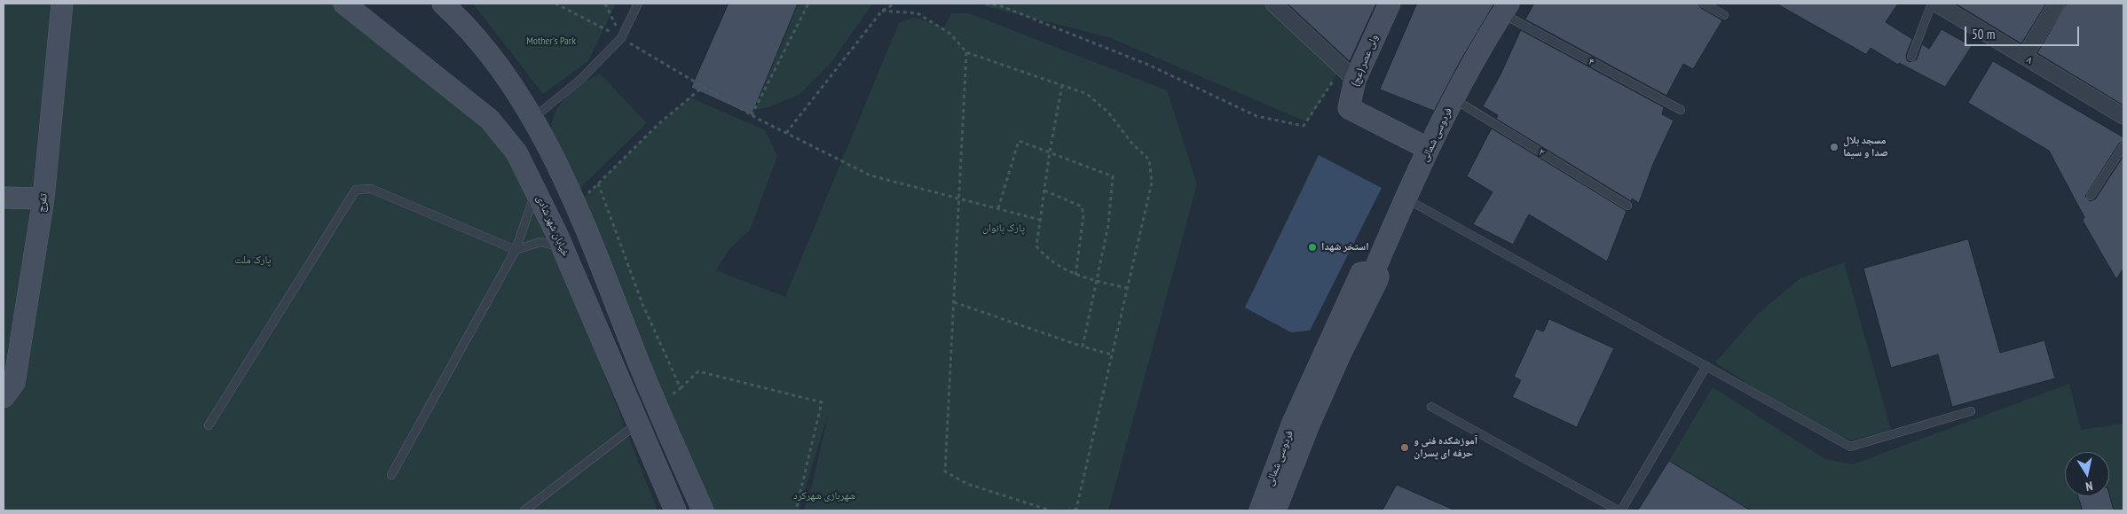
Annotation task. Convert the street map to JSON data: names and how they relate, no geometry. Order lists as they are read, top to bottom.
{
  "streets": {
    "main road": [
      "ولی عصر (عج)",
      "فردوسی شمالی",
      "تفرج",
      "خیابان شهر شادی"
    ],
    "street": ["۸"],
    "lane": ["۴", "۲"]
  },
  "crossings": [
    ["ولی عصر (عج)", "فردوسی شمالی"],
    ["۴", "فردوسی شمالی"],
    ["فردوسی شمالی", "۲"]
  ],
  "parks": [
    "Mother's Park",
    "پارک بانوان",
    "پارک ملت",
    "شهربازی شهرکرد"
  ],
  "places": ["مسجد بلال صدا و سیما", "استخر شهدا", "آموزشکده فنی و حرفه ای پسران"],
  "scale_bar": "50 m",
  "north": "bottom"
}
